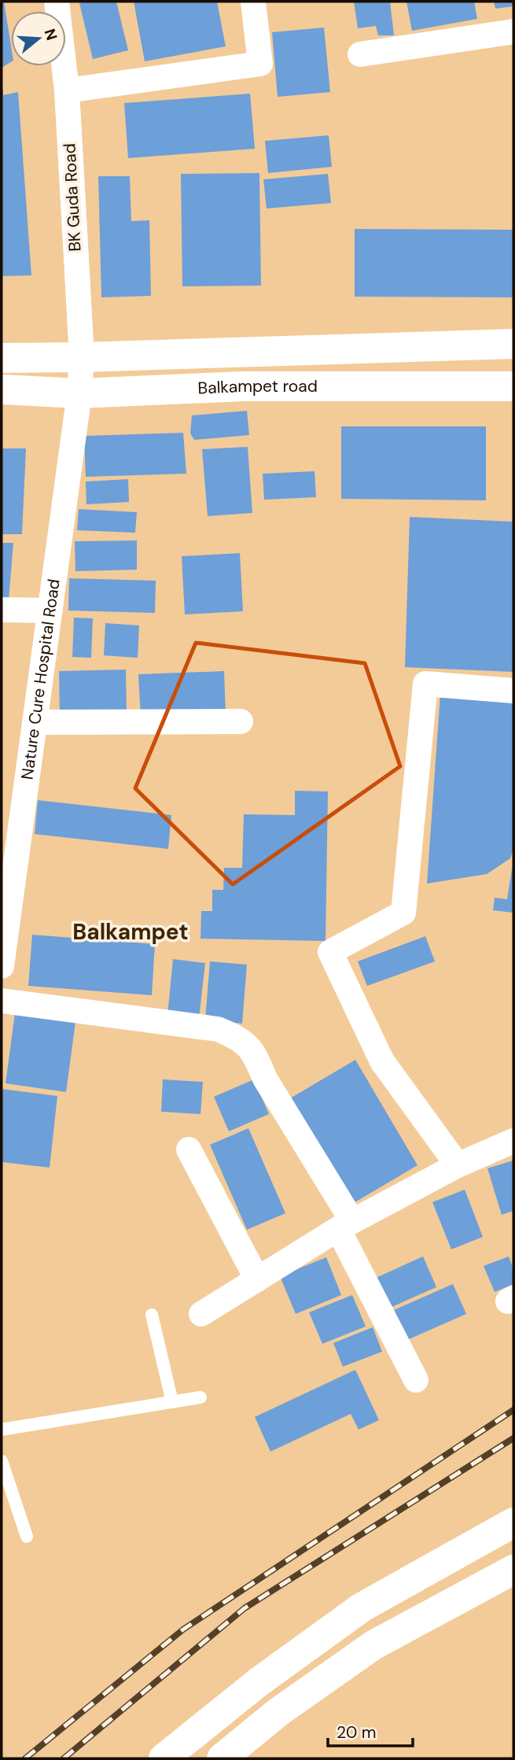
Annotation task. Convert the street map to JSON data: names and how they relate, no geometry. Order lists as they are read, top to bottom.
{
  "streets": {
    "main road": ["Balkampet road"],
    "street": ["BK Guda Road", "Nature Cure Hospital Road"]
  },
  "crossings": [
    ["BK Guda Road", "Balkampet road"],
    ["BK Guda Road", "Nature Cure Hospital Road"],
    ["Balkampet road", "Nature Cure Hospital Road"]
  ],
  "districts": ["Balkampet"],
  "scale_bar": "20 m",
  "north": "right"
}
